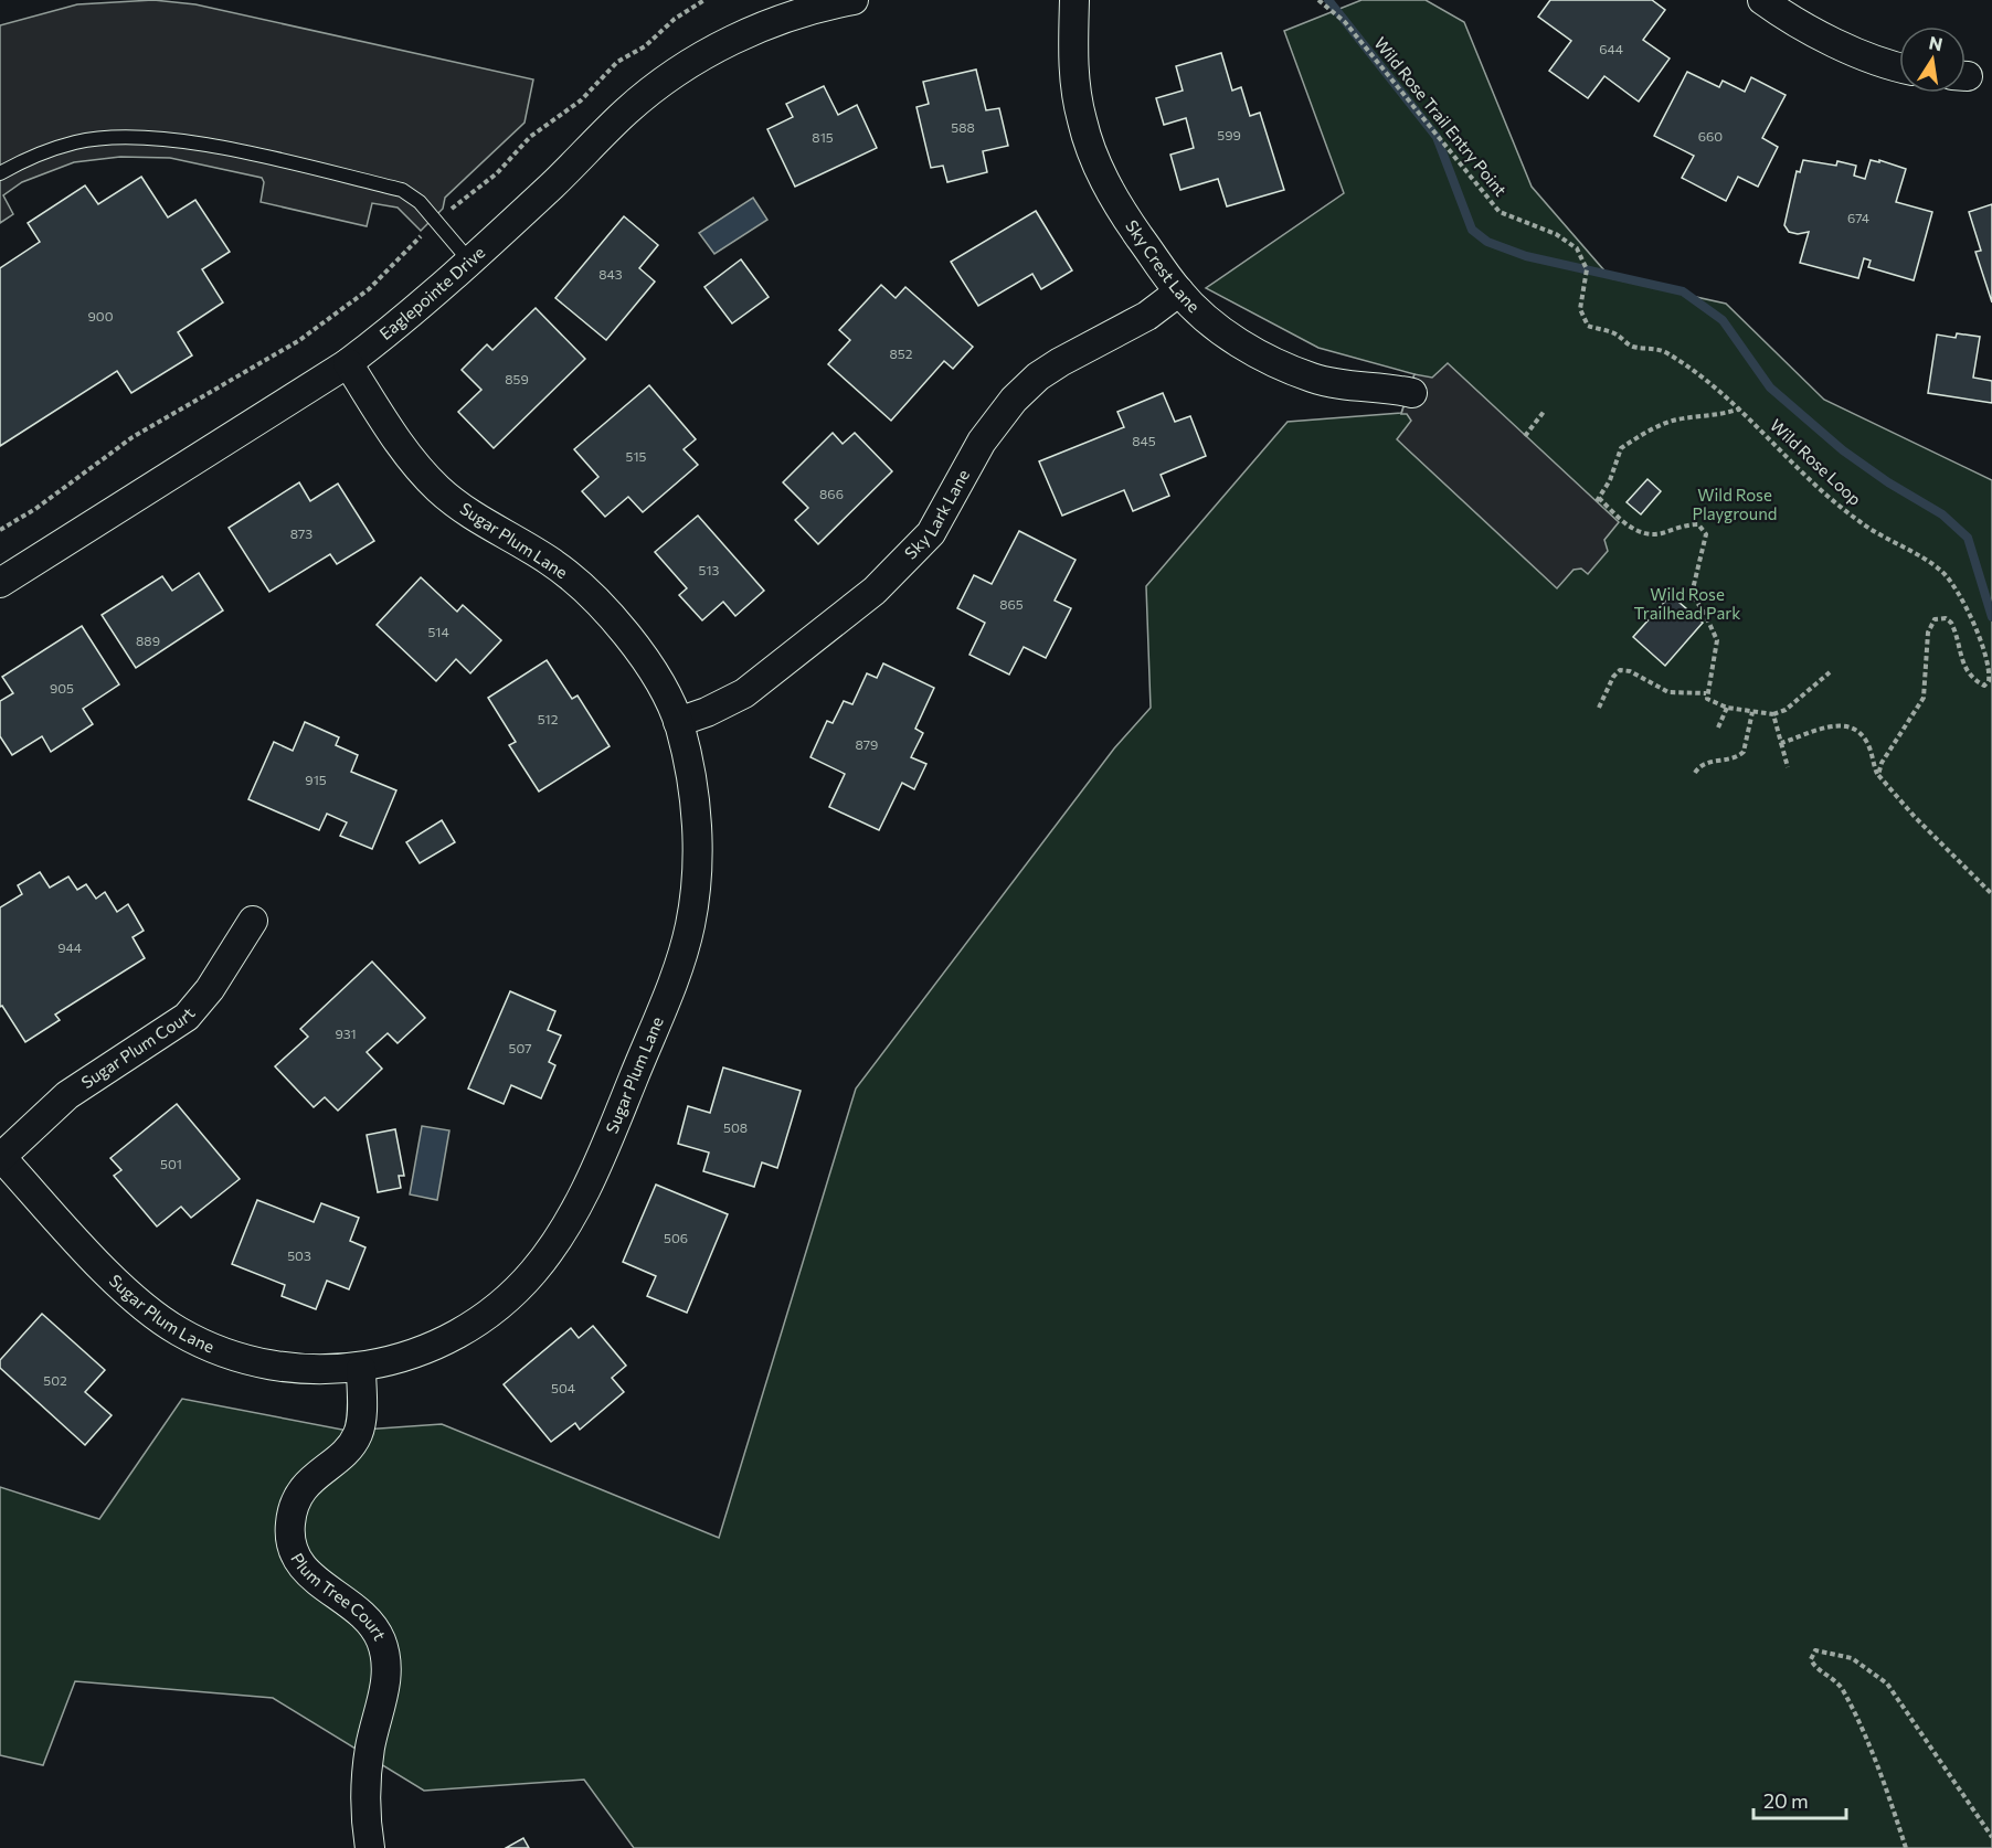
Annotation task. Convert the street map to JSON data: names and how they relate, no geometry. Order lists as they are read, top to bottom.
{
  "streets": {
    "street": [
      "Sky Crest Lane",
      "Eaglepointe Drive",
      "Sky Lark Lane",
      "Sugar Plum Lane",
      "Sugar Plum Court",
      "Plum Tree Court"
    ],
    "path": ["Wild Rose Trail Entry Point", "Wild Rose Loop"]
  },
  "crossings": [
    ["Wild Rose Trail Entry Point", "Wild Rose Loop"],
    ["Sky Crest Lane", "Sky Lark Lane"],
    ["Eaglepointe Drive", "Sugar Plum Lane"],
    ["Sky Lark Lane", "Sugar Plum Lane"],
    ["Sugar Plum Lane", "Sugar Plum Court"],
    ["Sugar Plum Lane", "Plum Tree Court"]
  ],
  "parks": ["Wild Rose Playground", "Wild Rose Trailhead Park"],
  "house_numbers": [
    "644",
    "588",
    "599",
    "660",
    "815",
    "674",
    "843",
    "900",
    "852",
    "859",
    "845",
    "515",
    "866",
    "873",
    "513",
    "865",
    "514",
    "889",
    "905",
    "512",
    "879",
    "915",
    "944",
    "931",
    "507",
    "508",
    "501",
    "506",
    "503",
    "502",
    "504"
  ],
  "scale_bar": "20 m",
  "north": "top"
}
